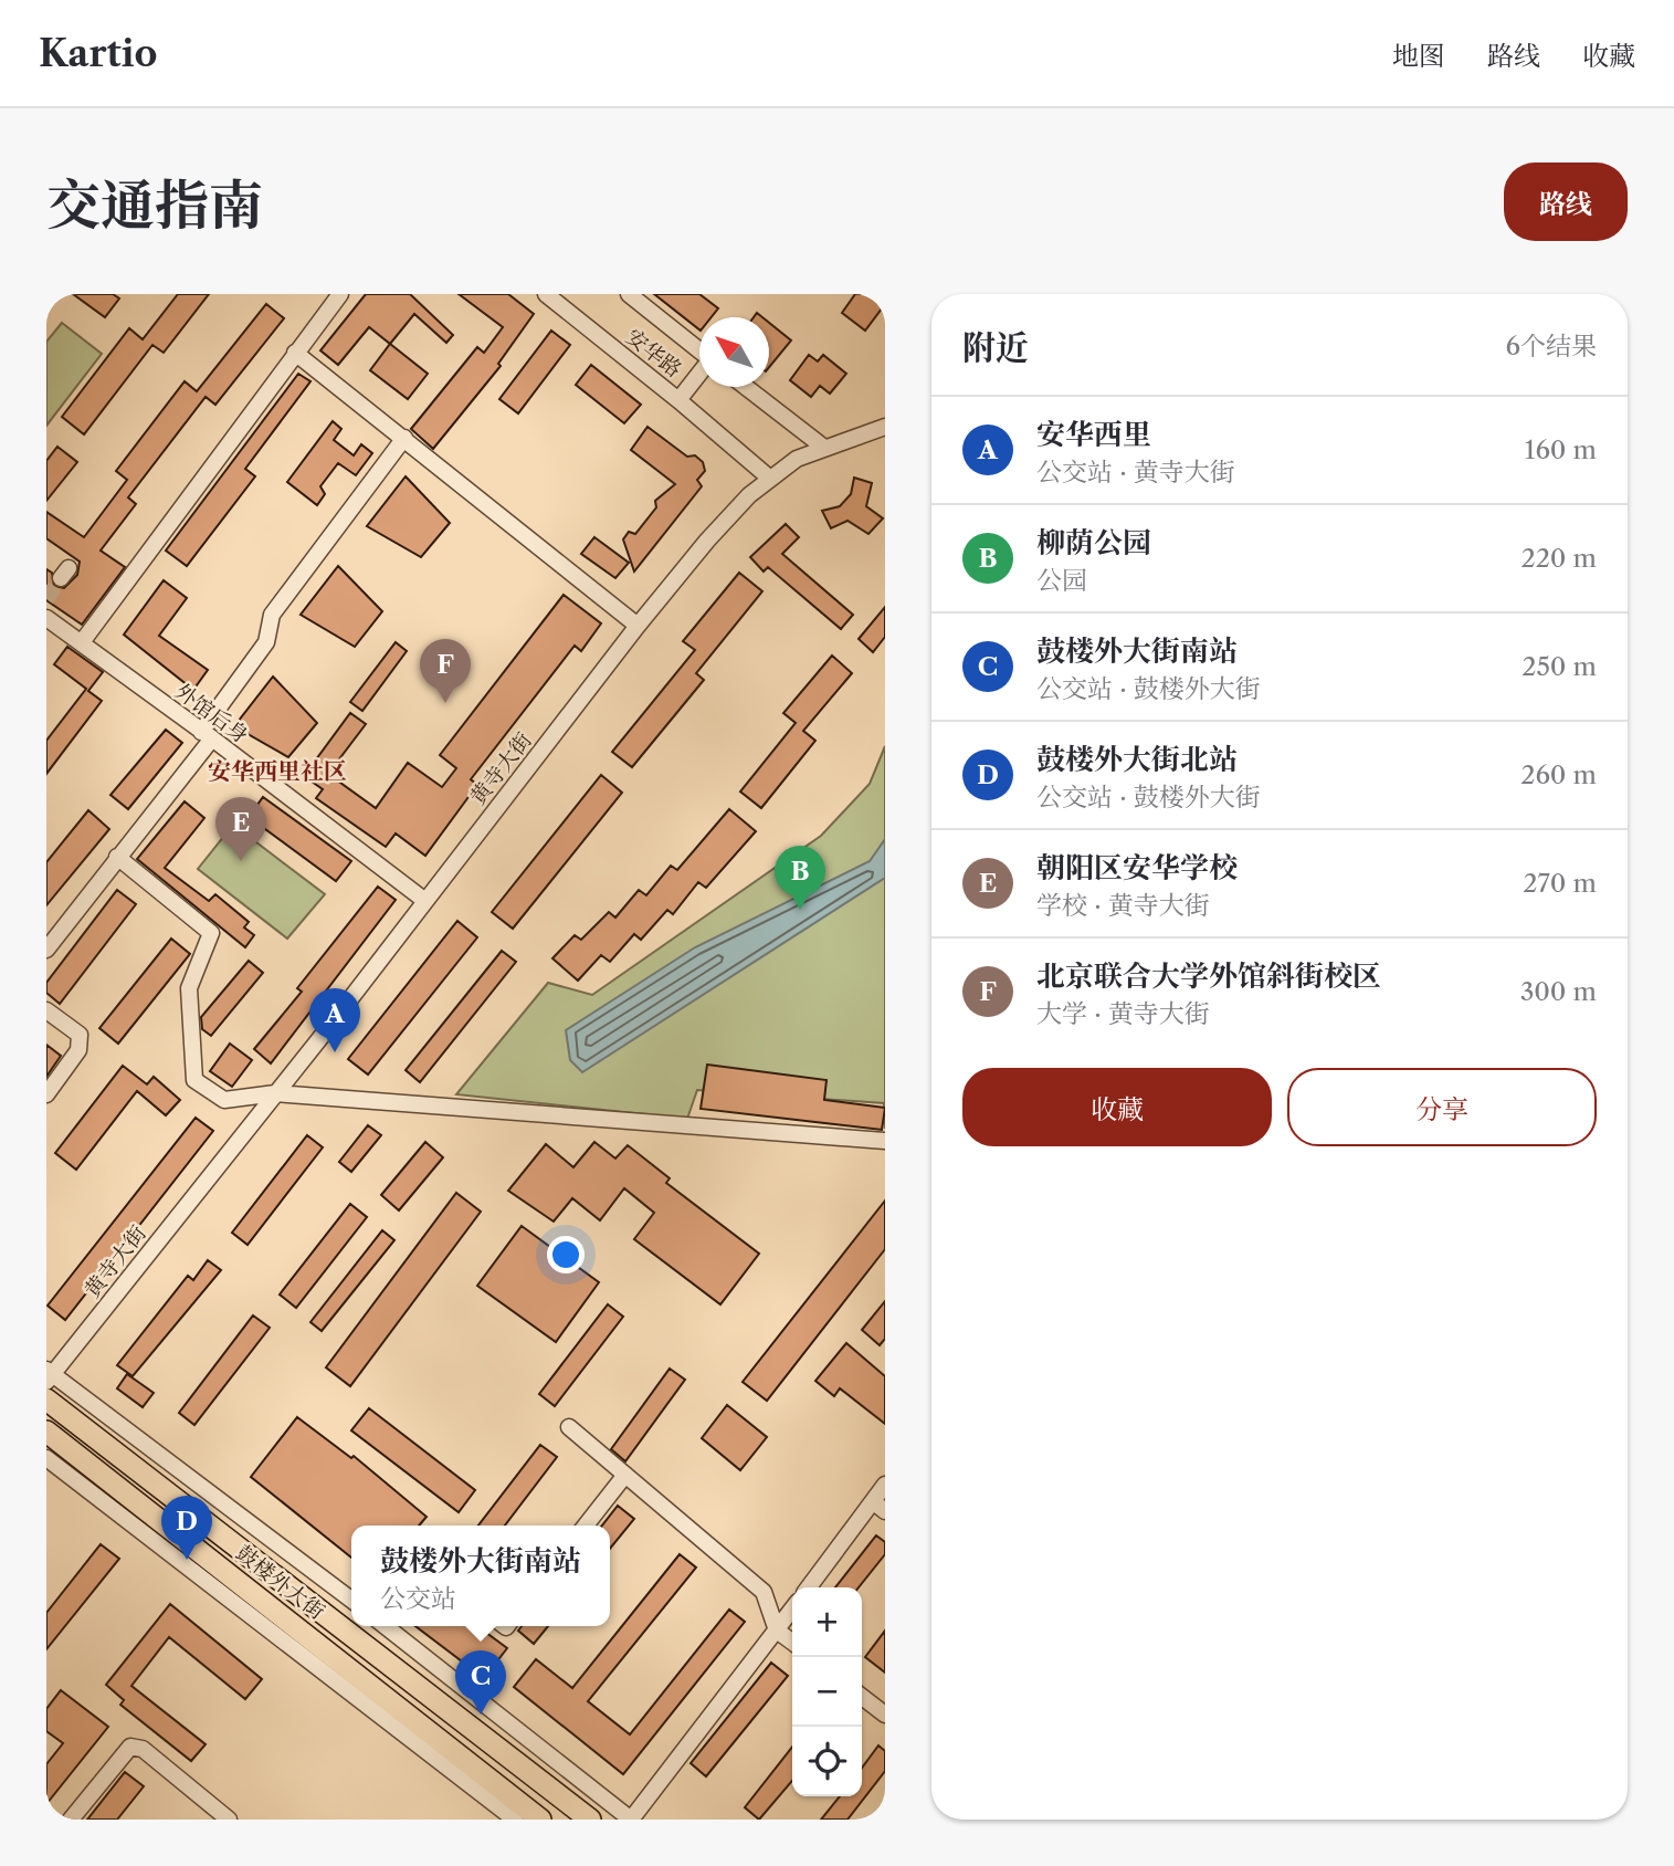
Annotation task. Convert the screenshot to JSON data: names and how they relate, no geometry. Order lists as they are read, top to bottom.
{
  "streets": {
    "main road": ["鼓楼外大街"],
    "street": ["安华路", "外馆后身", "黄寺大街"]
  },
  "crossings": [
    ["安华路", "黄寺大街"],
    ["外馆后身", "黄寺大街"],
    ["黄寺大街", "鼓楼外大街"]
  ],
  "districts": ["安华西里社区"],
  "north": "top left",
  "page": {
    "header": "Kartio",
    "nav": ["地图", "路线", "收藏"],
    "title": "交通指南",
    "buttons": [
      "路线",
      ["收藏", "分享"]
    ],
    "heading": ["附近", "6个结果"],
    "list": [
      {
        "mark": "A",
        "name": "安华西里",
        "note": "公交站 · 黄寺大街",
        "value": "160 m"
      },
      {
        "mark": "B",
        "name": "柳荫公园",
        "note": "公园",
        "value": "220 m"
      },
      {
        "mark": "C",
        "name": "鼓楼外大街南站",
        "note": "公交站 · 鼓楼外大街",
        "value": "250 m"
      },
      {
        "mark": "D",
        "name": "鼓楼外大街北站",
        "note": "公交站 · 鼓楼外大街",
        "value": "260 m"
      },
      {
        "mark": "E",
        "name": "朝阳区安华学校",
        "note": "学校 · 黄寺大街",
        "value": "270 m"
      },
      {
        "mark": "F",
        "name": "北京联合大学外馆斜街校区",
        "note": "大学 · 黄寺大街",
        "value": "300 m"
      }
    ],
    "pins": [
      "F",
      "E",
      "B",
      "A",
      "D",
      "C"
    ],
    "popup": ["鼓楼外大街南站", "公交站"],
    "map_buttons": ["+", "−"]
  }
}
